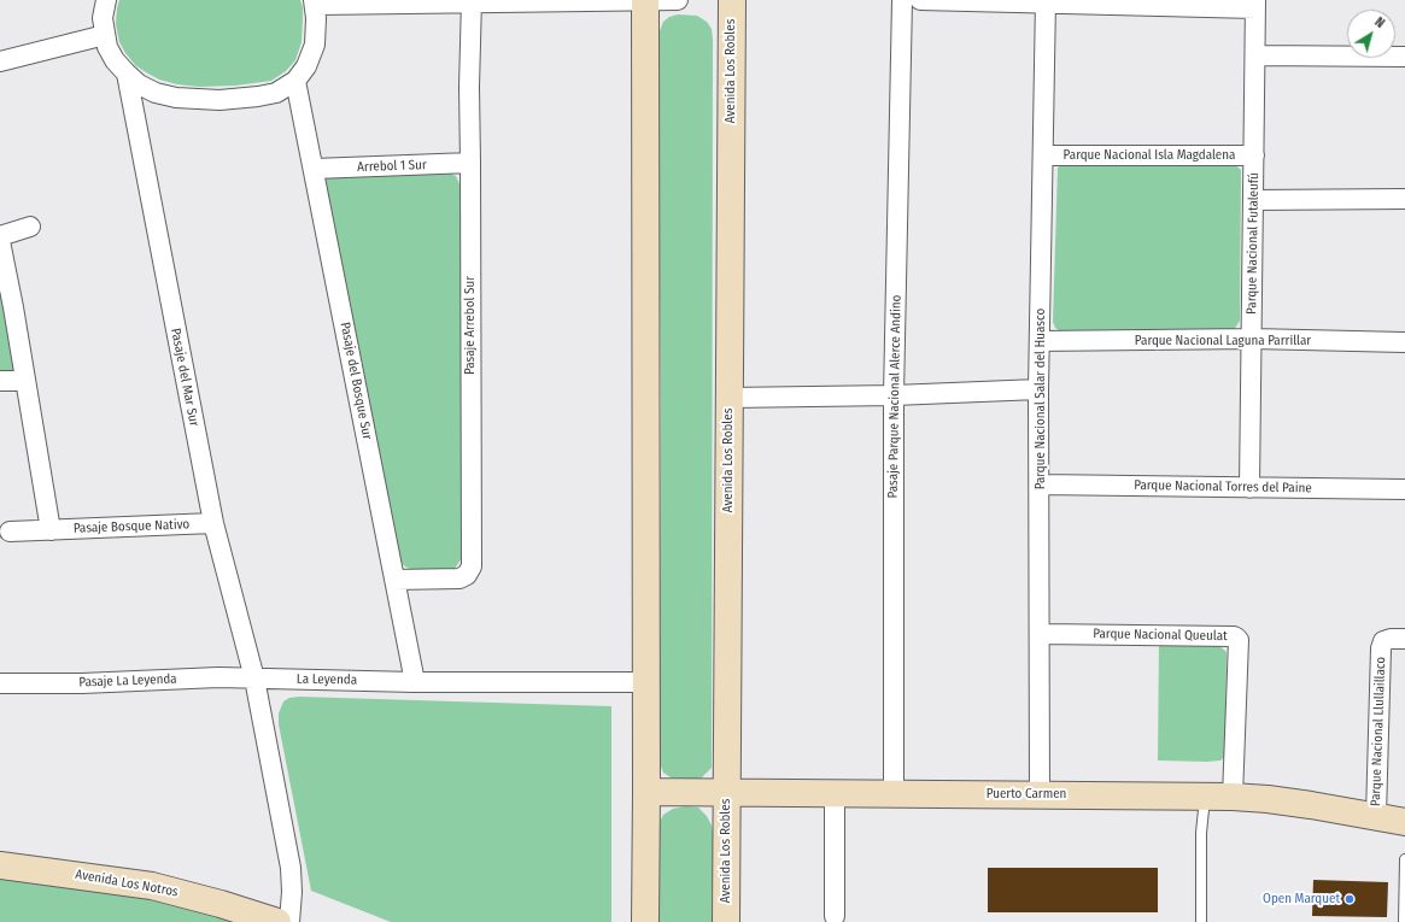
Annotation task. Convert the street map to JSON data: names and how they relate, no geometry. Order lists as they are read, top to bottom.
{
  "streets": {
    "street": [
      "Avenida Los Robles",
      "Parque Nacional Isla Magdalena",
      "Arrebol 1 Sur",
      "Parque Nacional Futaleufú",
      "Pasaje Arrebol Sur",
      "Parque Nacional Laguna Parrillar",
      "Pasaje del Mar Sur",
      "Pasaje del Bosque Sur",
      "Pasaje Parque Nacional Alerce Andino",
      "Parque Nacional Salar del Huasco",
      "Parque Nacional Torres del Paine",
      "Pasaje Bosque Nativo",
      "Parque Nacional Queulat",
      "La Leyenda",
      "Pasaje La Leyenda",
      "Parque Nacional Llullaillaco",
      "Puerto Carmen",
      "Avenida Los Notros"
    ]
  },
  "crossings": [
    ["Avenida Los Robles", "Puerto Carmen"],
    ["Parque Nacional Isla Magdalena", "Parque Nacional Futaleufú"],
    ["Parque Nacional Isla Magdalena", "Parque Nacional Salar del Huasco"],
    ["Arrebol 1 Sur", "Pasaje Arrebol Sur"],
    ["Arrebol 1 Sur", "Pasaje del Bosque Sur"],
    ["Parque Nacional Futaleufú", "Parque Nacional Laguna Parrillar"],
    ["Parque Nacional Futaleufú", "Parque Nacional Torres del Paine"],
    ["Pasaje Arrebol Sur", "Pasaje del Bosque Sur"],
    ["Parque Nacional Laguna Parrillar", "Parque Nacional Salar del Huasco"],
    ["Pasaje del Mar Sur", "Pasaje Bosque Nativo"],
    ["Pasaje del Mar Sur", "La Leyenda"],
    ["Pasaje del Mar Sur", "Pasaje La Leyenda"],
    ["Pasaje del Bosque Sur", "La Leyenda"],
    ["Pasaje Parque Nacional Alerce Andino", "Puerto Carmen"],
    ["Parque Nacional Salar del Huasco", "Parque Nacional Torres del Paine"],
    ["Parque Nacional Salar del Huasco", "Parque Nacional Queulat"],
    ["Parque Nacional Salar del Huasco", "Puerto Carmen"],
    ["Parque Nacional Queulat", "Puerto Carmen"],
    ["La Leyenda", "Pasaje La Leyenda"],
    ["Parque Nacional Llullaillaco", "Puerto Carmen"]
  ],
  "places": ["Open Marquet"],
  "north": "top right"
}
